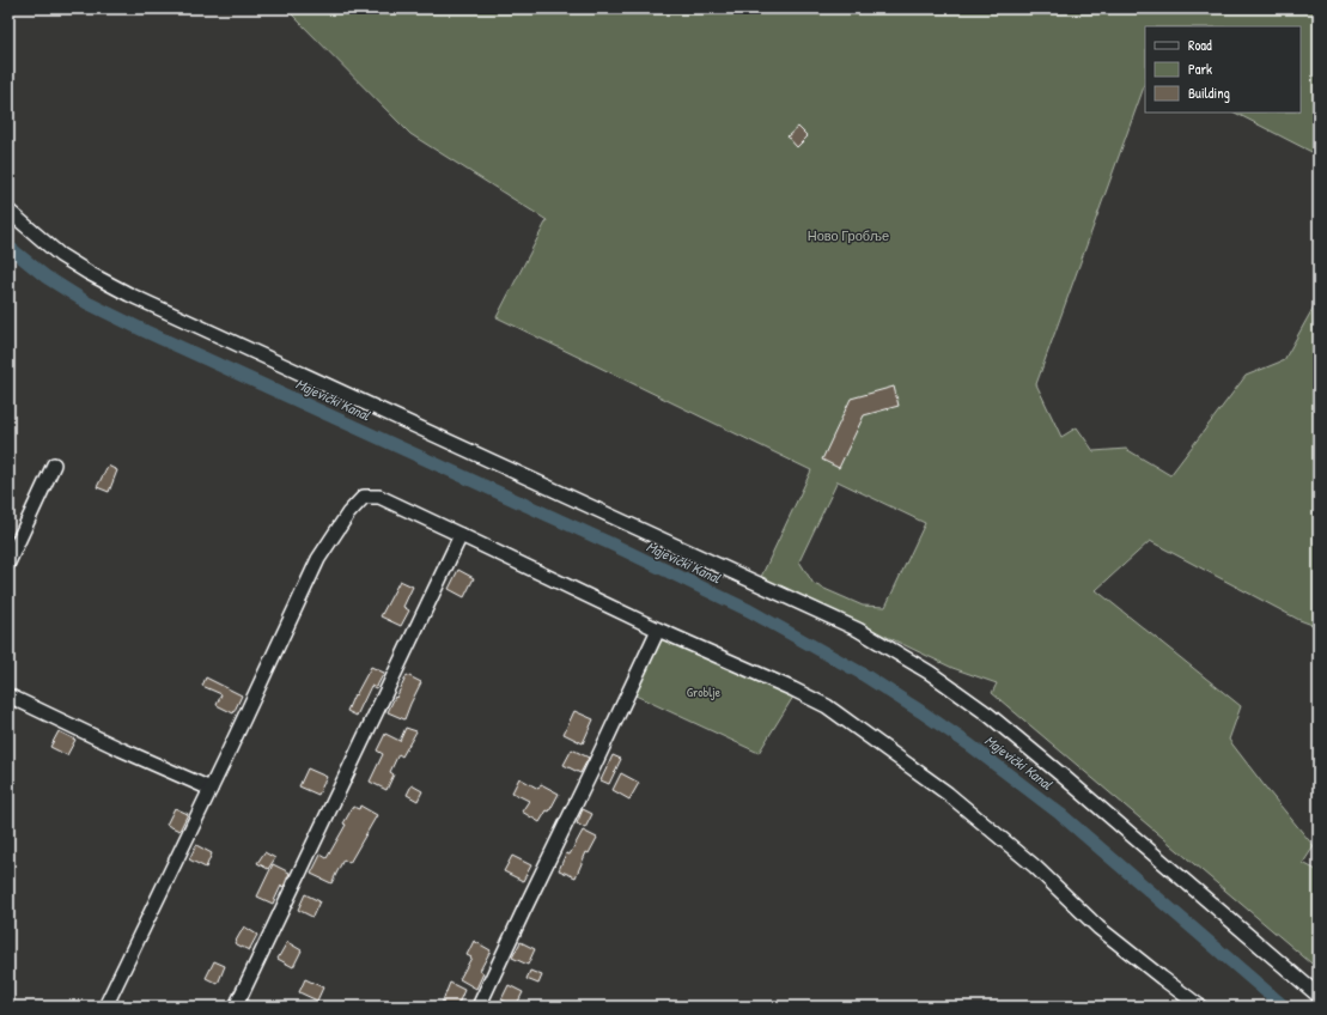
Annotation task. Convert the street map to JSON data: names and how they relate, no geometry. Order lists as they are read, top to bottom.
{
  "water": ["Majevički Kanal"],
  "parks": ["Ново Гробље", "Groblje"],
  "legend": ["Road", "Park", "Building"]
}
